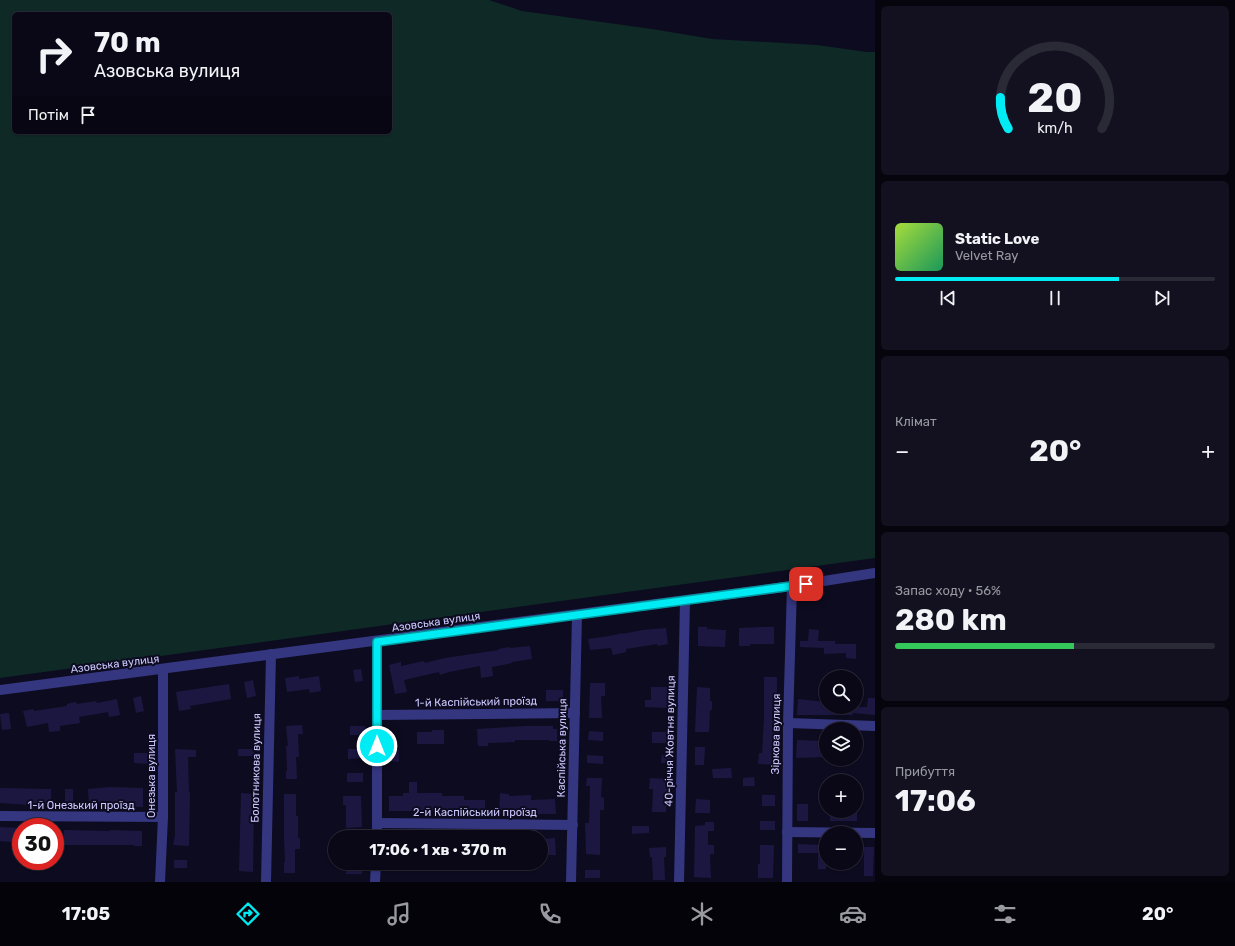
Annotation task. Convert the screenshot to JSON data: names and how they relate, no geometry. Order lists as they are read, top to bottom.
{
  "streets": {
    "street": [
      "Азовська вулиця",
      "1-й Каспійський проїзд",
      "Зіркова вулиця",
      "40-річчя Жовтня вулиця",
      "Каспійська вулиця",
      "Болотникова вулиця",
      "Онезька вулиця",
      "1-й Онезький проїзд",
      "2-й Каспійський проїзд"
    ]
  },
  "crossings": [
    ["Азовська вулиця", "Зіркова вулиця"],
    ["Азовська вулиця", "40-річчя Жовтня вулиця"],
    ["Азовська вулиця", "Каспійська вулиця"],
    ["Азовська вулиця", "Болотникова вулиця"],
    ["Азовська вулиця", "Онезька вулиця"],
    ["1-й Каспійський проїзд", "Каспійська вулиця"],
    ["Каспійська вулиця", "2-й Каспійський проїзд"],
    ["Онезька вулиця", "1-й Онезький проїзд"]
  ],
  "page": {
    "turn": ["70 m", "Азовська вулиця"],
    "then": "Потім",
    "song": ["Static Love", "Velvet Ray"],
    "tile": [
      "Клімат",
      ["Запас ходу · 56%", "280 km"],
      ["Прибуття", "17:06"]
    ],
    "heat": ["−", "20°", "+"],
    "map_buttons": ["+", "−"],
    "limit": "30",
    "trip": "17:06 · 1 хв · 370 m",
    "tabs": ["17:05", "20°"],
    "gauge": ["20", "km/h"]
  }
}
